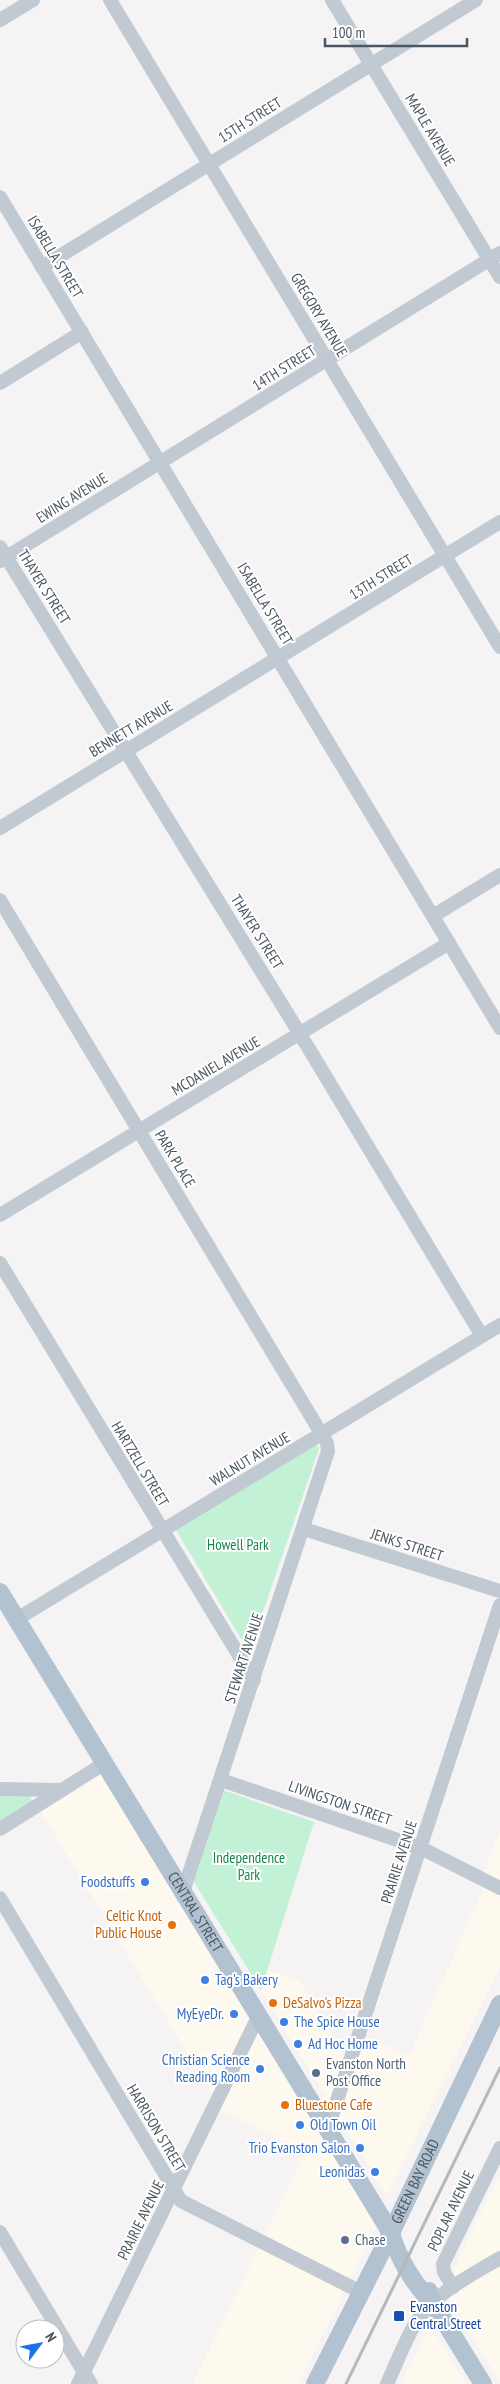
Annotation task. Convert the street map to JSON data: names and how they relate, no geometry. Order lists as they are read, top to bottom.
{
  "streets": {
    "main road": ["CENTRAL STREET", "GREEN BAY ROAD"],
    "street": [
      "15TH STREET",
      "MAPLE AVENUE",
      "ISABELLA STREET",
      "GREGORY AVENUE",
      "14TH STREET",
      "EWING AVENUE",
      "13TH STREET",
      "THAYER STREET",
      "BENNETT AVENUE",
      "MCDANIEL AVENUE",
      "PARK PLACE",
      "WALNUT AVENUE",
      "HARTZELL STREET",
      "JENKS STREET",
      "STEWART AVENUE",
      "LIVINGSTON STREET",
      "PRAIRIE AVENUE",
      "HARRISON STREET",
      "POPLAR AVENUE"
    ]
  },
  "crossings": [
    ["15TH STREET", "MAPLE AVENUE"],
    ["15TH STREET", "ISABELLA STREET"],
    ["15TH STREET", "GREGORY AVENUE"],
    ["MAPLE AVENUE", "14TH STREET"],
    ["ISABELLA STREET", "14TH STREET"],
    ["ISABELLA STREET", "EWING AVENUE"],
    ["ISABELLA STREET", "13TH STREET"],
    ["ISABELLA STREET", "BENNETT AVENUE"],
    ["ISABELLA STREET", "MCDANIEL AVENUE"],
    ["GREGORY AVENUE", "14TH STREET"],
    ["GREGORY AVENUE", "13TH STREET"],
    ["14TH STREET", "EWING AVENUE"],
    ["EWING AVENUE", "THAYER STREET"],
    ["13TH STREET", "BENNETT AVENUE"],
    ["THAYER STREET", "BENNETT AVENUE"],
    ["THAYER STREET", "MCDANIEL AVENUE"],
    ["THAYER STREET", "WALNUT AVENUE"],
    ["MCDANIEL AVENUE", "PARK PLACE"],
    ["PARK PLACE", "WALNUT AVENUE"],
    ["PARK PLACE", "STEWART AVENUE"],
    ["WALNUT AVENUE", "HARTZELL STREET"],
    ["WALNUT AVENUE", "STEWART AVENUE"],
    ["WALNUT AVENUE", "CENTRAL STREET"],
    ["HARTZELL STREET", "STEWART AVENUE"],
    ["JENKS STREET", "STEWART AVENUE"],
    ["STEWART AVENUE", "LIVINGSTON STREET"],
    ["STEWART AVENUE", "CENTRAL STREET"],
    ["LIVINGSTON STREET", "PRAIRIE AVENUE"],
    ["PRAIRIE AVENUE", "CENTRAL STREET"],
    ["PRAIRIE AVENUE", "HARRISON STREET"],
    ["CENTRAL STREET", "GREEN BAY ROAD"],
    ["HARRISON STREET", "GREEN BAY ROAD"]
  ],
  "parks": ["Howell Park", "Independence Park"],
  "places": {
    "other": [
      "Foodstuffs",
      "Celtic Knot Public House",
      "Tag's Bakery",
      "DeSalvo's Pizza",
      "MyEyeDr.",
      "The Spice House",
      "Ad Hoc Home",
      "Christian Science Reading Room",
      "Evanston North Post Office",
      "Bluestone Cafe",
      "Old Town Oil",
      "Trio Evanston Salon",
      "Leonidas",
      "Chase"
    ],
    "transit": ["Evanston Central Street"]
  },
  "scale_bar": "100 m",
  "north": "top right"
}
